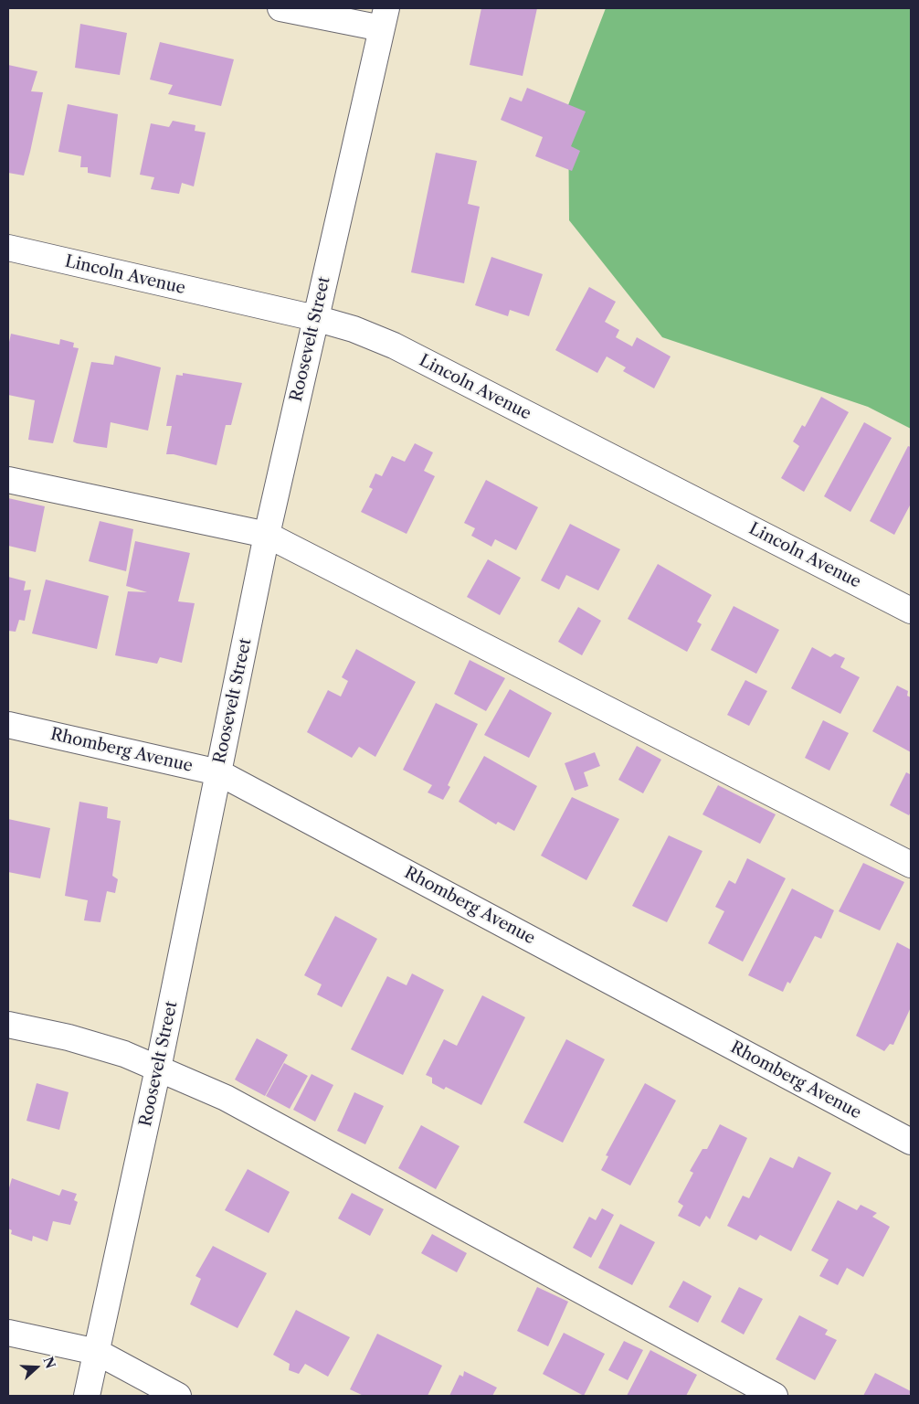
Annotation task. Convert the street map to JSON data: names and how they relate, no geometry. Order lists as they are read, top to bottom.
{
  "streets": {
    "street": ["Lincoln Avenue", "Roosevelt Street", "Rhomberg Avenue"]
  },
  "crossings": [
    ["Lincoln Avenue", "Roosevelt Street"],
    ["Roosevelt Street", "Rhomberg Avenue"]
  ],
  "north": "right"
}
